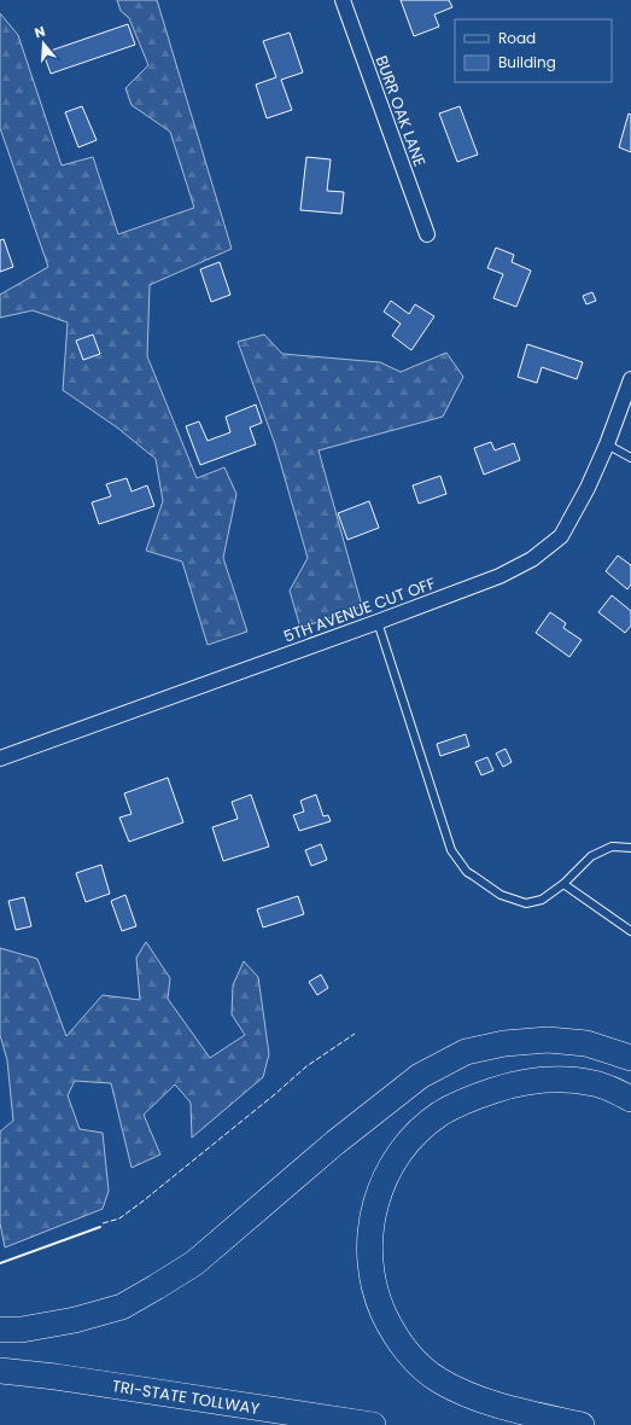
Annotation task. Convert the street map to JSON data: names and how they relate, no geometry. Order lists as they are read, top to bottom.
{
  "streets": {
    "highway": ["TRI-STATE TOLLWAY"],
    "street": ["BURR OAK LANE", "5TH AVENUE CUT OFF"]
  },
  "legend": ["Road", "Building"],
  "north": "top"
}
